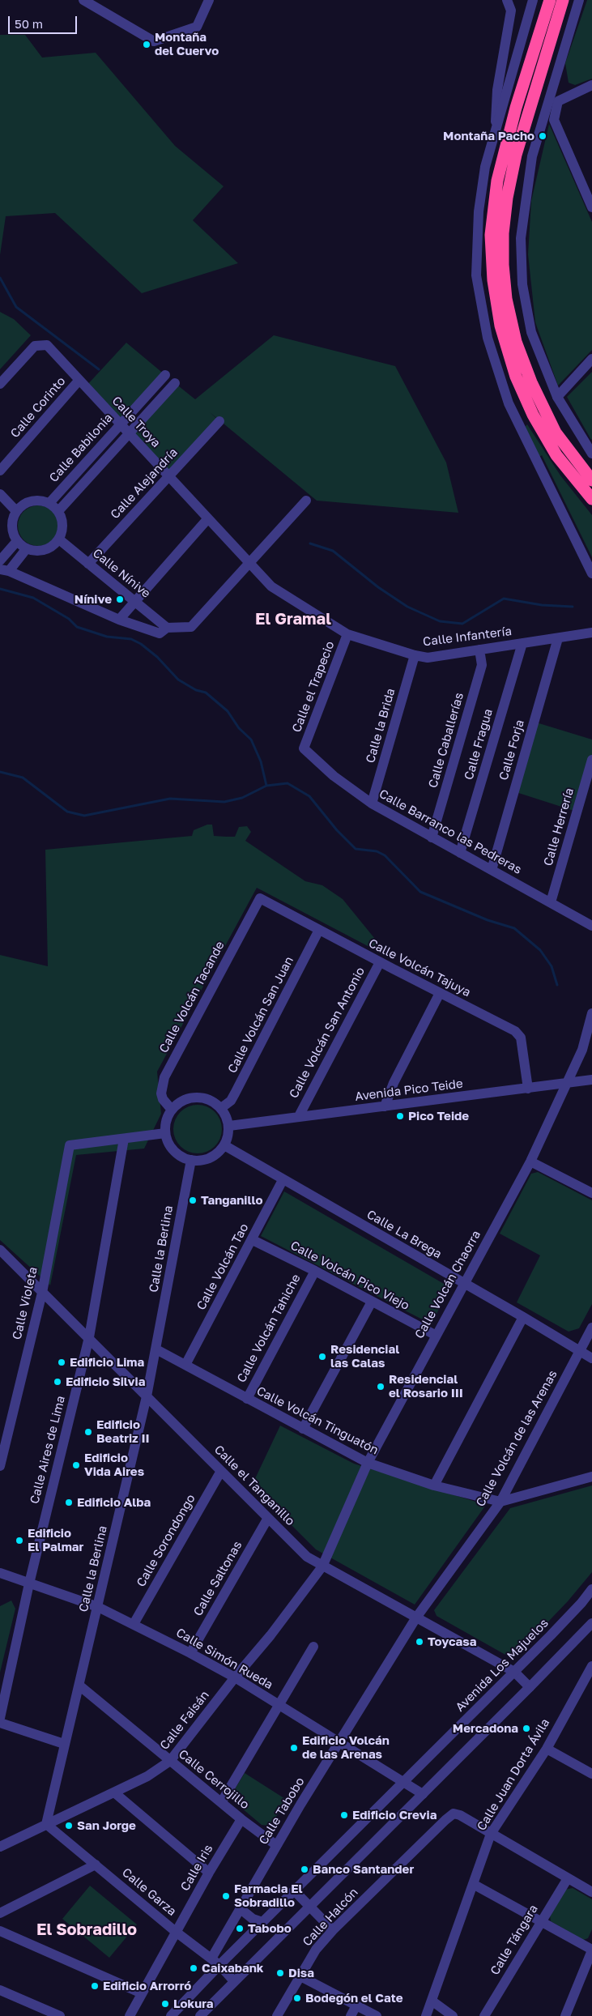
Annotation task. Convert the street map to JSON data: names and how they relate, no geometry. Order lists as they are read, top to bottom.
{
  "streets": {
    "street": [
      "Calle Corinto",
      "Calle Troya",
      "Calle Babilonia",
      "Calle Alejandría",
      "Calle Nínive",
      "Calle Infantería",
      "Calle el Trapecio",
      "Calle la Brida",
      "Calle Caballerías",
      "Calle Fragua",
      "Calle Forja",
      "Calle Herrería",
      "Calle Barranco las Pedreras",
      "Calle Volcán Tajuya",
      "Calle Volcán Tacande",
      "Calle Volcán San Juan",
      "Calle Volcán San Antonio",
      "Avenida Pico Teide",
      "Calle La Brega",
      "Calle la Berlina",
      "Calle Volcán Tao",
      "Calle Volcán Pico Viejo",
      "Calle Volcán Chaorra",
      "Calle Violeta",
      "Calle Volcán Tahiche",
      "Calle Volcán Tinguatón",
      "Calle Volcán de las Arenas",
      "Calle Aires de Lima",
      "Calle el Tanganillo",
      "Calle Sorondongo",
      "Calle Saltonas",
      "Calle Simón Rueda",
      "Avenida Los Majuelos",
      "Calle Faisán",
      "Calle Juan Dorta Ávila",
      "Calle Cerrojillo",
      "Calle Tabobo",
      "Calle Iris",
      "Calle Garza",
      "Calle Halcón",
      "Calle Tángara"
    ]
  },
  "crossings": [
    ["Calle Corinto", "Calle Troya"],
    ["Calle Troya", "Calle Babilonia"],
    ["Calle Troya", "Calle Alejandría"],
    ["Calle Troya", "Calle Infantería"],
    ["Calle Babilonia", "Calle Nínive"],
    ["Calle Alejandría", "Calle Nínive"],
    ["Calle Infantería", "Calle el Trapecio"],
    ["Calle Infantería", "Calle la Brida"],
    ["Calle Infantería", "Calle Caballerías"],
    ["Calle Infantería", "Calle Fragua"],
    ["Calle Infantería", "Calle Forja"],
    ["Calle el Trapecio", "Calle Barranco las Pedreras"],
    ["Calle la Brida", "Calle Barranco las Pedreras"],
    ["Calle Caballerías", "Calle Barranco las Pedreras"],
    ["Calle Fragua", "Calle Barranco las Pedreras"],
    ["Calle Forja", "Calle Barranco las Pedreras"],
    ["Calle Herrería", "Calle Barranco las Pedreras"],
    ["Calle Volcán Tajuya", "Calle Volcán Tacande"],
    ["Calle Volcán Tajuya", "Calle Volcán San Juan"],
    ["Calle Volcán Tajuya", "Calle Volcán San Antonio"],
    ["Calle Volcán Tajuya", "Avenida Pico Teide"],
    ["Calle Volcán Tacande", "Calle Volcán San Juan"],
    ["Calle Volcán Tacande", "Avenida Pico Teide"],
    ["Calle Volcán Tacande", "Calle La Brega"],
    ["Calle Volcán Tacande", "Calle la Berlina"],
    ["Calle Volcán San Juan", "Avenida Pico Teide"],
    ["Calle Volcán San Juan", "Calle La Brega"],
    ["Calle Volcán San Juan", "Calle la Berlina"],
    ["Calle Volcán San Antonio", "Avenida Pico Teide"],
    ["Avenida Pico Teide", "Calle La Brega"],
    ["Avenida Pico Teide", "Calle la Berlina"],
    ["Avenida Pico Teide", "Calle Volcán Chaorra"],
    ["Calle La Brega", "Calle la Berlina"],
    ["Calle La Brega", "Calle Volcán Tao"],
    ["Calle La Brega", "Calle Volcán Chaorra"],
    ["Calle La Brega", "Calle Volcán de las Arenas"],
    ["Calle la Berlina", "Calle Volcán Tinguatón"],
    ["Calle la Berlina", "Calle el Tanganillo"],
    ["Calle la Berlina", "Calle Simón Rueda"],
    ["Calle la Berlina", "Calle Faisán"],
    ["Calle la Berlina", "Calle Cerrojillo"],
    ["Calle la Berlina", "Calle Garza"],
    ["Calle Volcán Tao", "Calle Volcán Pico Viejo"],
    ["Calle Volcán Tao", "Calle Volcán Tinguatón"],
    ["Calle Volcán Pico Viejo", "Calle Volcán Chaorra"],
    ["Calle Volcán Pico Viejo", "Calle Volcán Tahiche"],
    ["Calle Volcán Chaorra", "Calle Volcán Tinguatón"],
    ["Calle Volcán Chaorra", "Calle el Tanganillo"],
    ["Calle Volcán Chaorra", "Calle Faisán"],
    ["Calle Violeta", "Calle Aires de Lima"],
    ["Calle Violeta", "Calle el Tanganillo"],
    ["Calle Volcán Tahiche", "Calle Volcán Tinguatón"],
    ["Calle Volcán Tinguatón", "Calle Volcán de las Arenas"],
    ["Calle Volcán de las Arenas", "Calle el Tanganillo"],
    ["Calle Volcán de las Arenas", "Calle Tabobo"],
    ["Calle Aires de Lima", "Calle el Tanganillo"],
    ["Calle Aires de Lima", "Calle Simón Rueda"],
    ["Calle el Tanganillo", "Calle Sorondongo"],
    ["Calle el Tanganillo", "Calle Saltonas"],
    ["Calle el Tanganillo", "Avenida Los Majuelos"],
    ["Calle el Tanganillo", "Calle Faisán"],
    ["Calle el Tanganillo", "Calle Tabobo"],
    ["Calle Sorondongo", "Calle Simón Rueda"],
    ["Calle Saltonas", "Calle Simón Rueda"],
    ["Calle Simón Rueda", "Avenida Los Majuelos"],
    ["Calle Simón Rueda", "Calle Faisán"],
    ["Calle Simón Rueda", "Calle Tabobo"],
    ["Avenida Los Majuelos", "Calle Tabobo"],
    ["Avenida Los Majuelos", "Calle Garza"],
    ["Calle Faisán", "Calle Cerrojillo"],
    ["Calle Faisán", "Calle Garza"],
    ["Calle Juan Dorta Ávila", "Calle Halcón"],
    ["Calle Cerrojillo", "Calle Tabobo"],
    ["Calle Cerrojillo", "Calle Iris"],
    ["Calle Tabobo", "Calle Garza"],
    ["Calle Iris", "Calle Garza"]
  ],
  "districts": ["El Gramal", "El Sobradillo"],
  "places": [
    "Montaña del Cuervo",
    "Montaña Pacho",
    "Nínive",
    "Pico Teide",
    "Tanganillo",
    "Residencial las Calas",
    "Edificio Lima",
    "Edificio Silvia",
    "Residencial el Rosario III",
    "Edificio Beatriz II",
    "Edificio Vida Aires",
    "Edificio Alba",
    "Edificio El Palmar",
    "Toycasa",
    "Mercadona",
    "Edificio Volcán de las Arenas",
    "Edificio Crevia",
    "San Jorge",
    "Banco Santander",
    "Farmacia El Sobradillo",
    "Tabobo",
    "Caixabank",
    "Disa",
    "Edificio Arrorró",
    "Bodegón el Cate",
    "Lokura"
  ],
  "scale_bar": "50 m"
}
